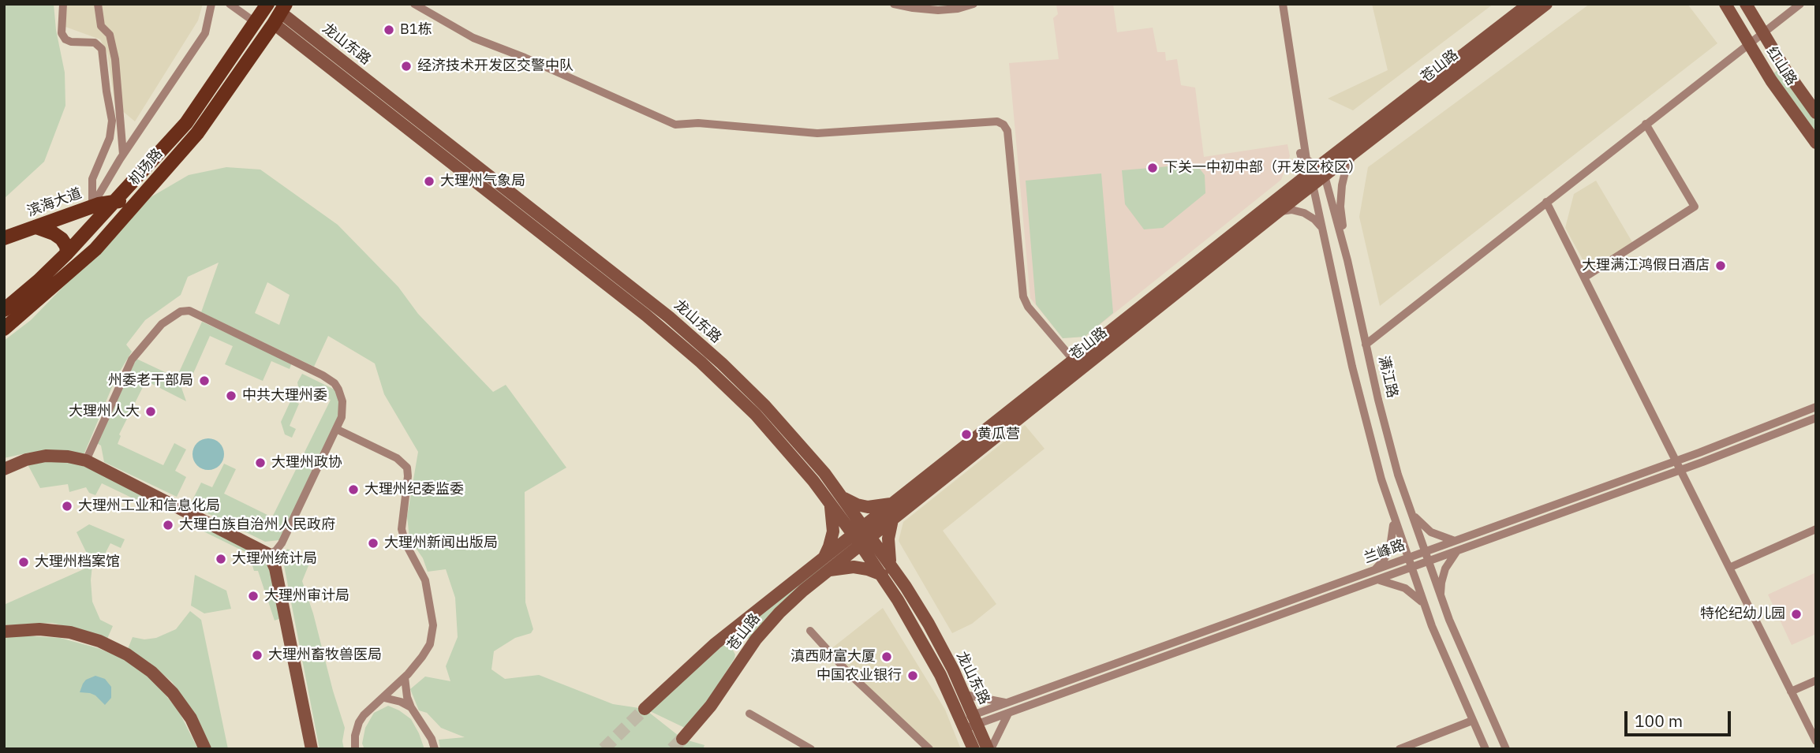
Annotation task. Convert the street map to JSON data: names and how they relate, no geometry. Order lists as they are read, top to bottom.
{
  "streets": {
    "main road": [
      "龙山东路",
      "苍山路",
      "红山路",
      "机场路",
      "滨海大道"
    ],
    "street": ["满江路", "兰峰路"]
  },
  "crossings": [
    ["龙山东路", "苍山路"],
    ["龙山东路", "机场路"],
    ["龙山东路", "兰峰路"],
    ["苍山路", "满江路"],
    ["机场路", "滨海大道"],
    ["满江路", "兰峰路"]
  ],
  "places": [
    "B1栋",
    "经济技术开发区交警中队",
    "下关一中初中部（开发区校区）",
    "大理州气象局",
    "大理满江鸿假日酒店",
    "州委老干部局",
    "中共大理州委",
    "大理州人大",
    "黄瓜营",
    "大理州政协",
    "大理州纪委监委",
    "大理州工业和信息化局",
    "大理白族自治州人民政府",
    "大理州新闻出版局",
    "大理州统计局",
    "大理州档案馆",
    "大理州审计局",
    "特伦纪幼儿园",
    "大理州畜牧兽医局",
    "滇西财富大厦",
    "中国农业银行"
  ],
  "scale_bar": "100 m"
}
